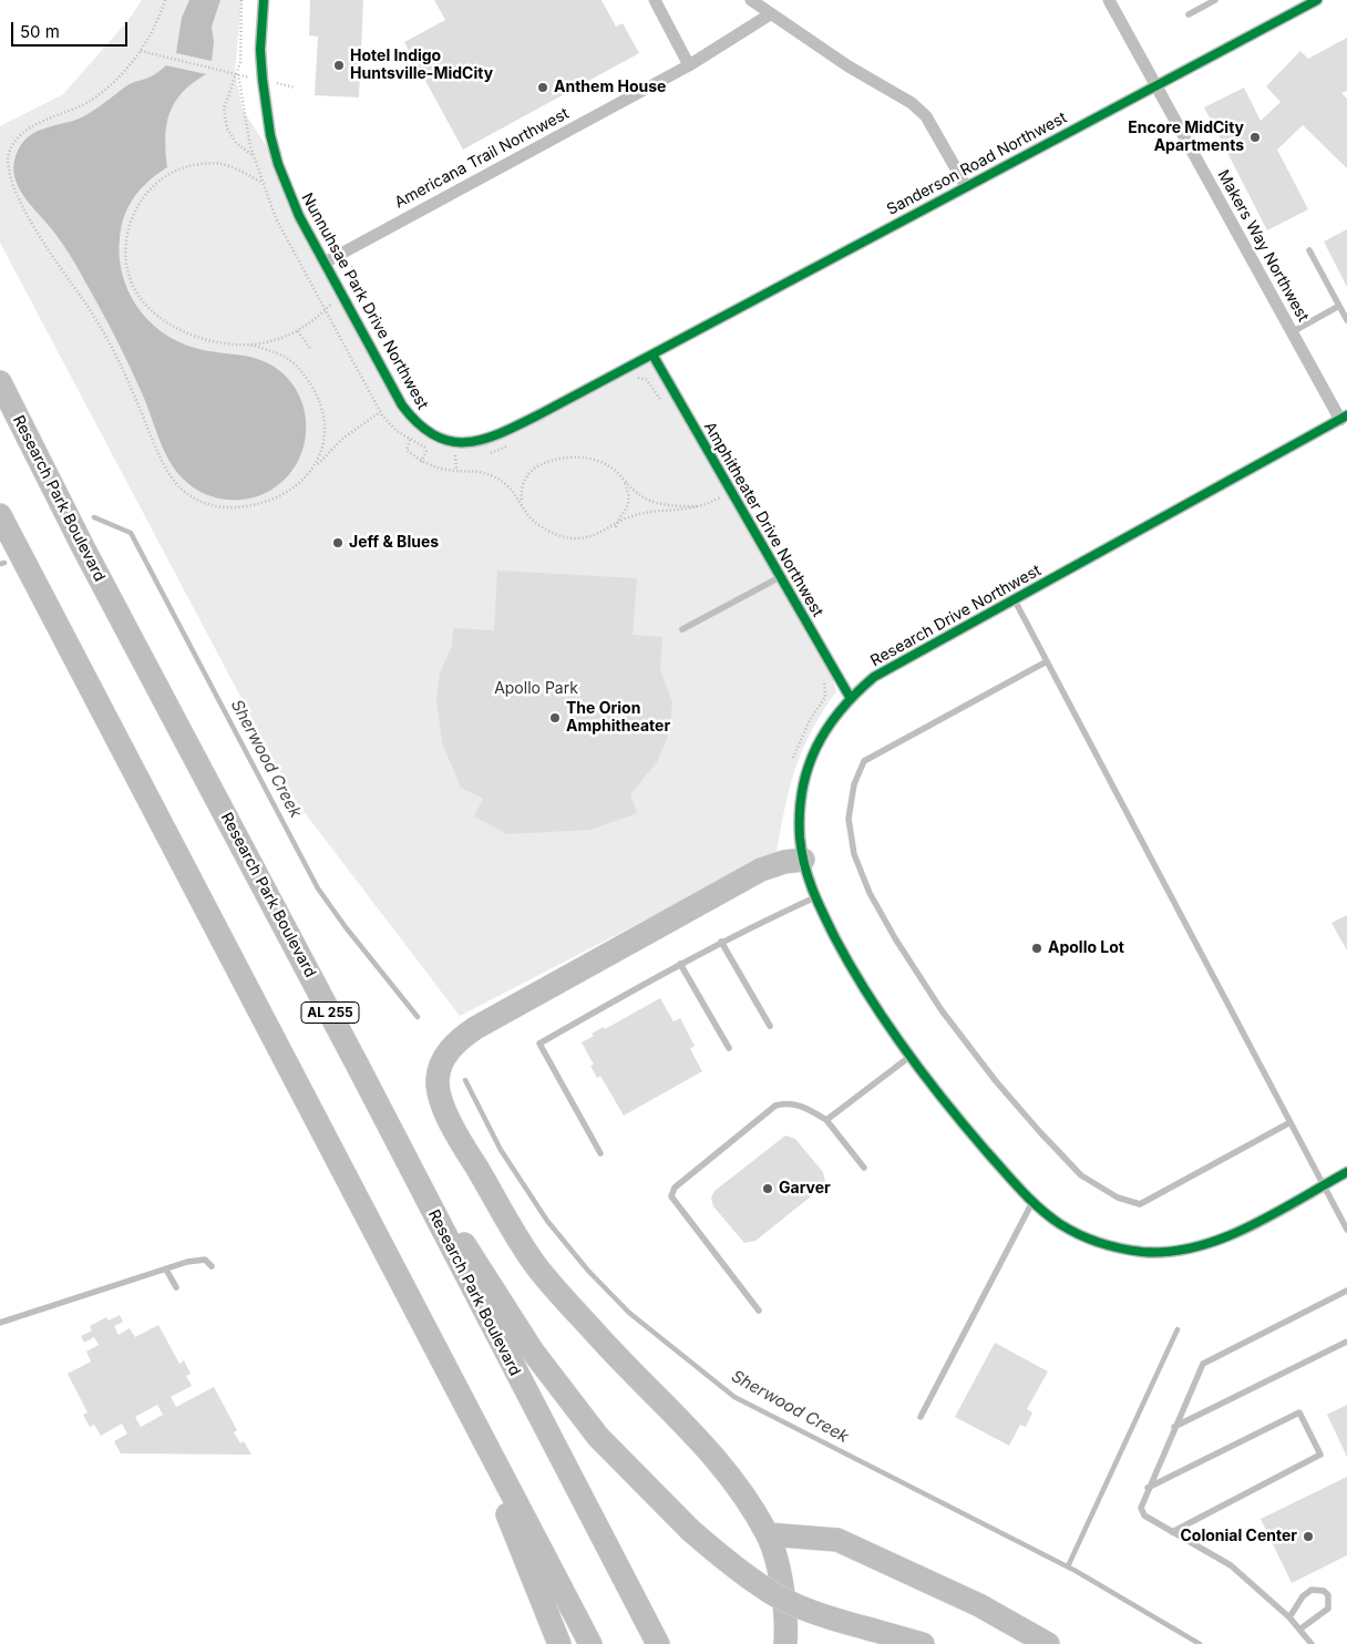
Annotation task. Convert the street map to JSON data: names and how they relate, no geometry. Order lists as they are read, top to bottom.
{
  "streets": {
    "highway": ["Research Park Boulevard", "AL 255"],
    "street": [
      "Americana Trail Northwest",
      "Sanderson Road Northwest",
      "Makers Way Northwest",
      "Nunnuhsae Park Drive Northwest",
      "Amphitheater Drive Northwest",
      "Research Drive Northwest"
    ]
  },
  "crossings": [
    ["Americana Trail Northwest", "Nunnuhsae Park Drive Northwest"],
    ["Sanderson Road Northwest", "Makers Way Northwest"],
    ["Sanderson Road Northwest", "Nunnuhsae Park Drive Northwest"],
    ["Sanderson Road Northwest", "Amphitheater Drive Northwest"],
    ["Makers Way Northwest", "Research Drive Northwest"],
    ["Nunnuhsae Park Drive Northwest", "Amphitheater Drive Northwest"],
    ["Amphitheater Drive Northwest", "Research Drive Northwest"]
  ],
  "water": ["Sherwood Creek"],
  "parks": ["Apollo Park"],
  "places": [
    "Hotel Indigo Huntsville-MidCity",
    "Anthem House",
    "Encore MidCity Apartments",
    "Jeff & Blues",
    "The Orion Amphitheater",
    "Apollo Lot",
    "Garver",
    "Colonial Center"
  ],
  "scale_bar": "50 m"
}
